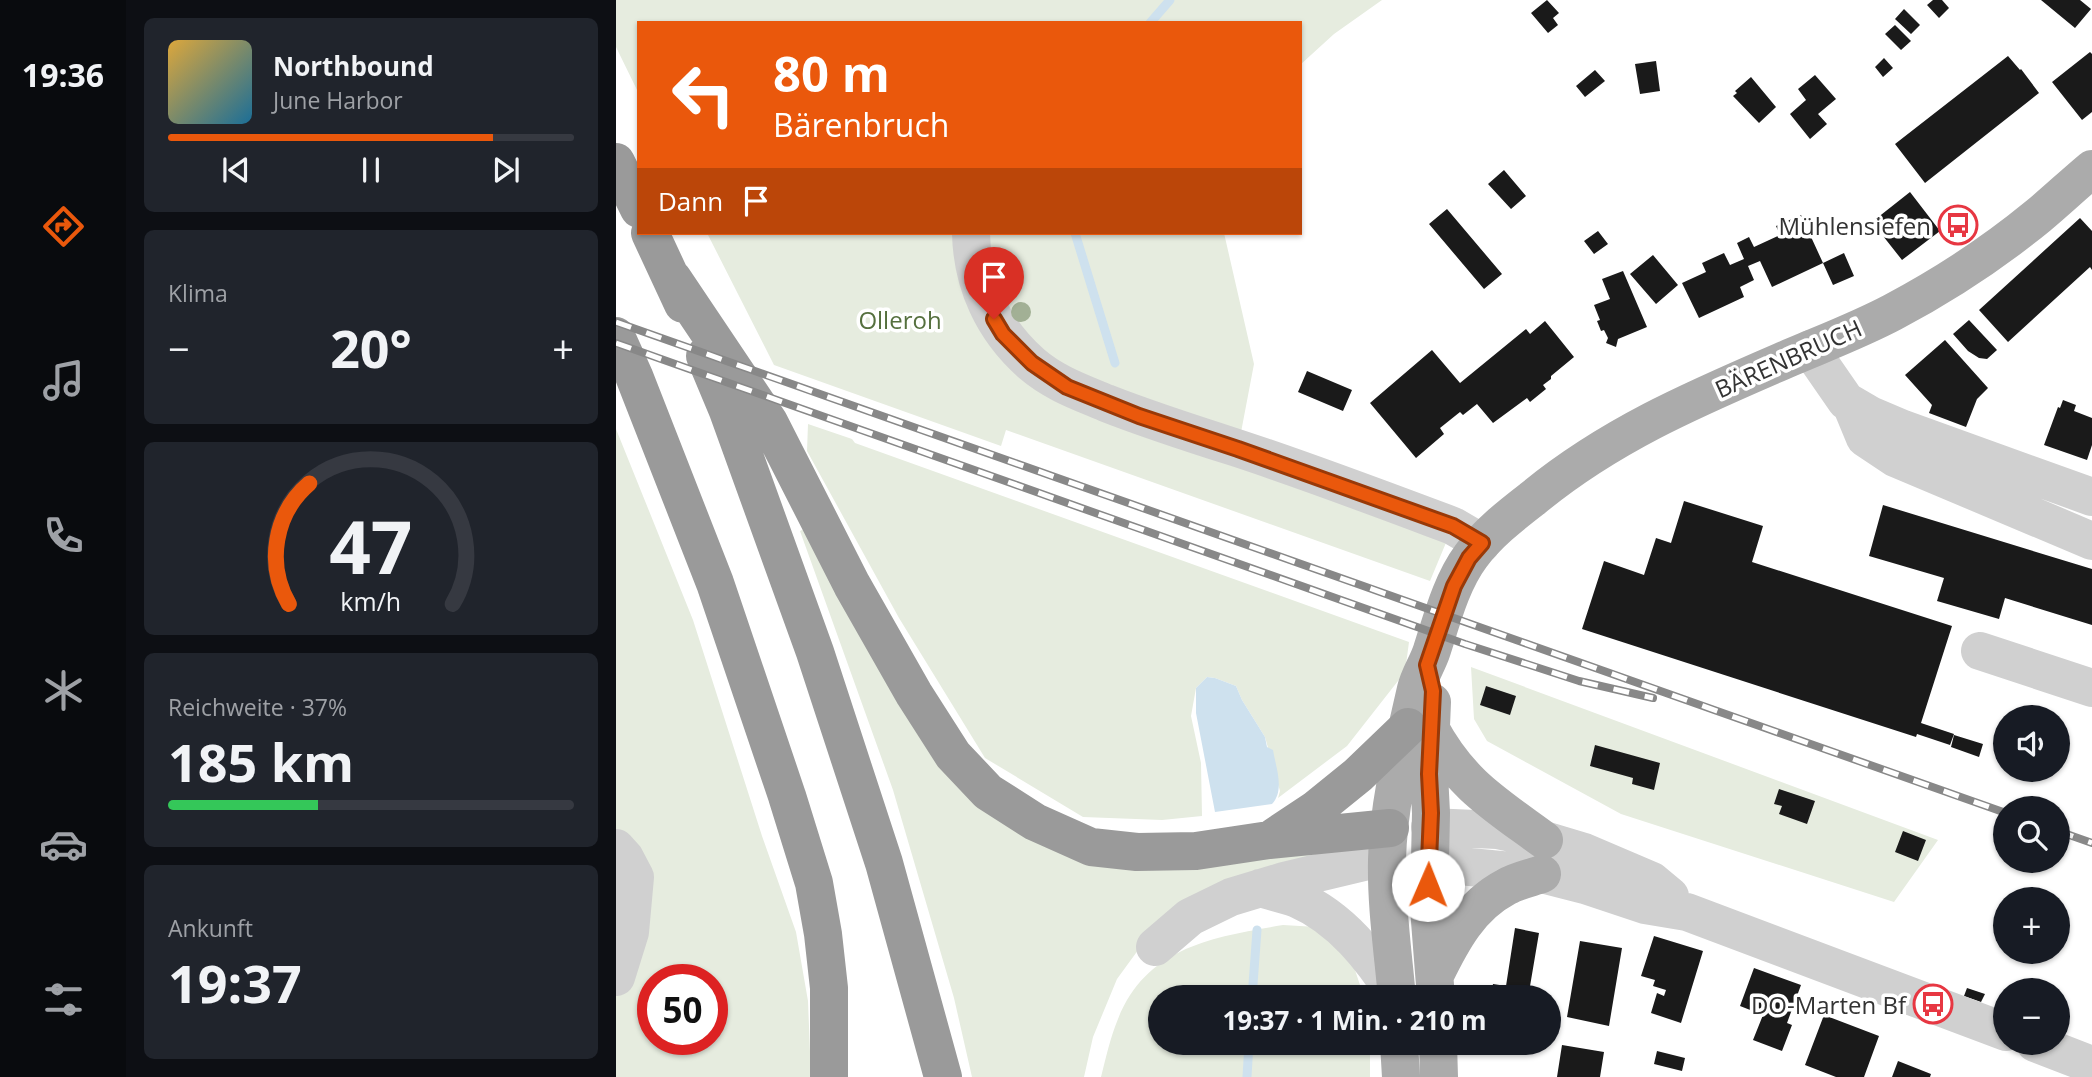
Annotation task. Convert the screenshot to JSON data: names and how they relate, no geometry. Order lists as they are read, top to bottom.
{
  "streets": {
    "main road": ["BÄRENBRUCH"]
  },
  "parks": ["Olleroh"],
  "places": {
    "bus stop": ["Mühlensiefen", "DO-Marten Bf"]
  },
  "page": {
    "tabs": "19:36",
    "turn": ["80 m", "Bärenbruch"],
    "song": ["Northbound", "June Harbor"],
    "then": "Dann",
    "tile": [
      "Klima",
      ["Reichweite · 37%", "185 km"],
      ["Ankunft", "19:37"]
    ],
    "heat": ["−", "20°", "+"],
    "map_buttons": ["+", "−"],
    "limit": "50",
    "trip": "19:37 · 1 Min. · 210 m",
    "gauge": ["47", "km/h"]
  }
}
